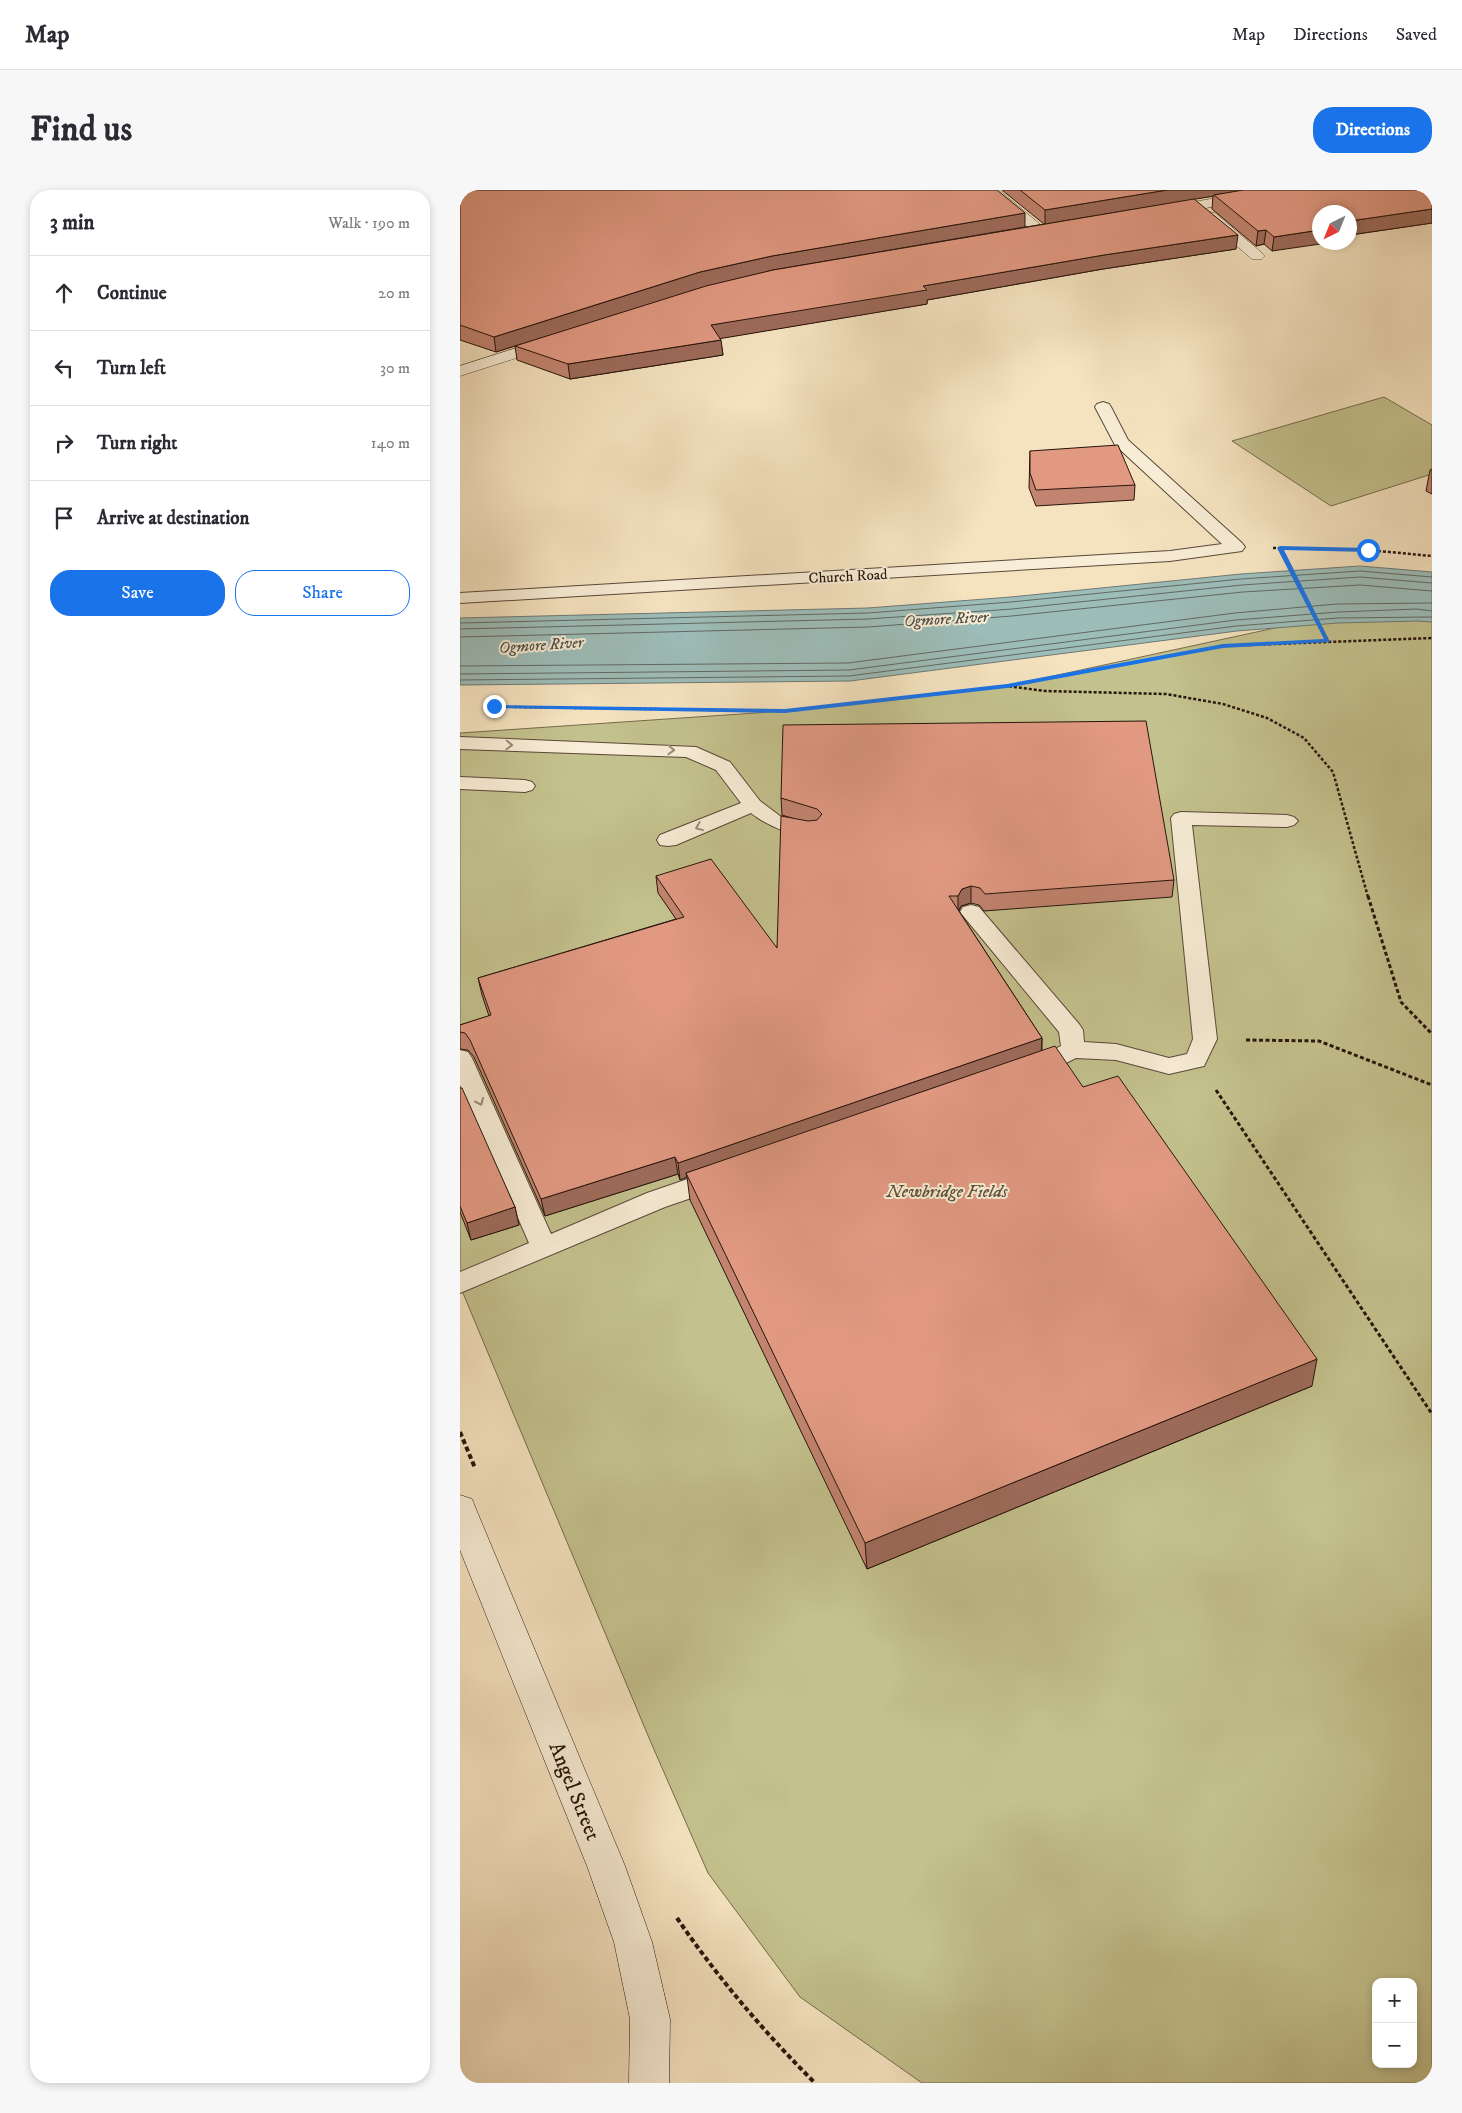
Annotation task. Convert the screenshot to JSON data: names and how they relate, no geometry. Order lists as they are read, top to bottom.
{
  "streets": {
    "street": ["Angel Street"],
    "lane": ["Church Road"]
  },
  "water": ["Ogmore River"],
  "parks": ["Newbridge Fields"],
  "north": "bottom left",
  "page": {
    "header": "Map",
    "nav": ["Map", "Directions", "Saved"],
    "buttons": [
      "Directions",
      ["Save", "Share"]
    ],
    "title": "Find us",
    "heading": ["3 min", "Walk · 190 m"],
    "list": [
      ["Continue", "20 m"],
      ["Turn left", "30 m"],
      ["Turn right", "140 m"],
      "Arrive at destination"
    ],
    "map_buttons": ["+", "−"]
  }
}
